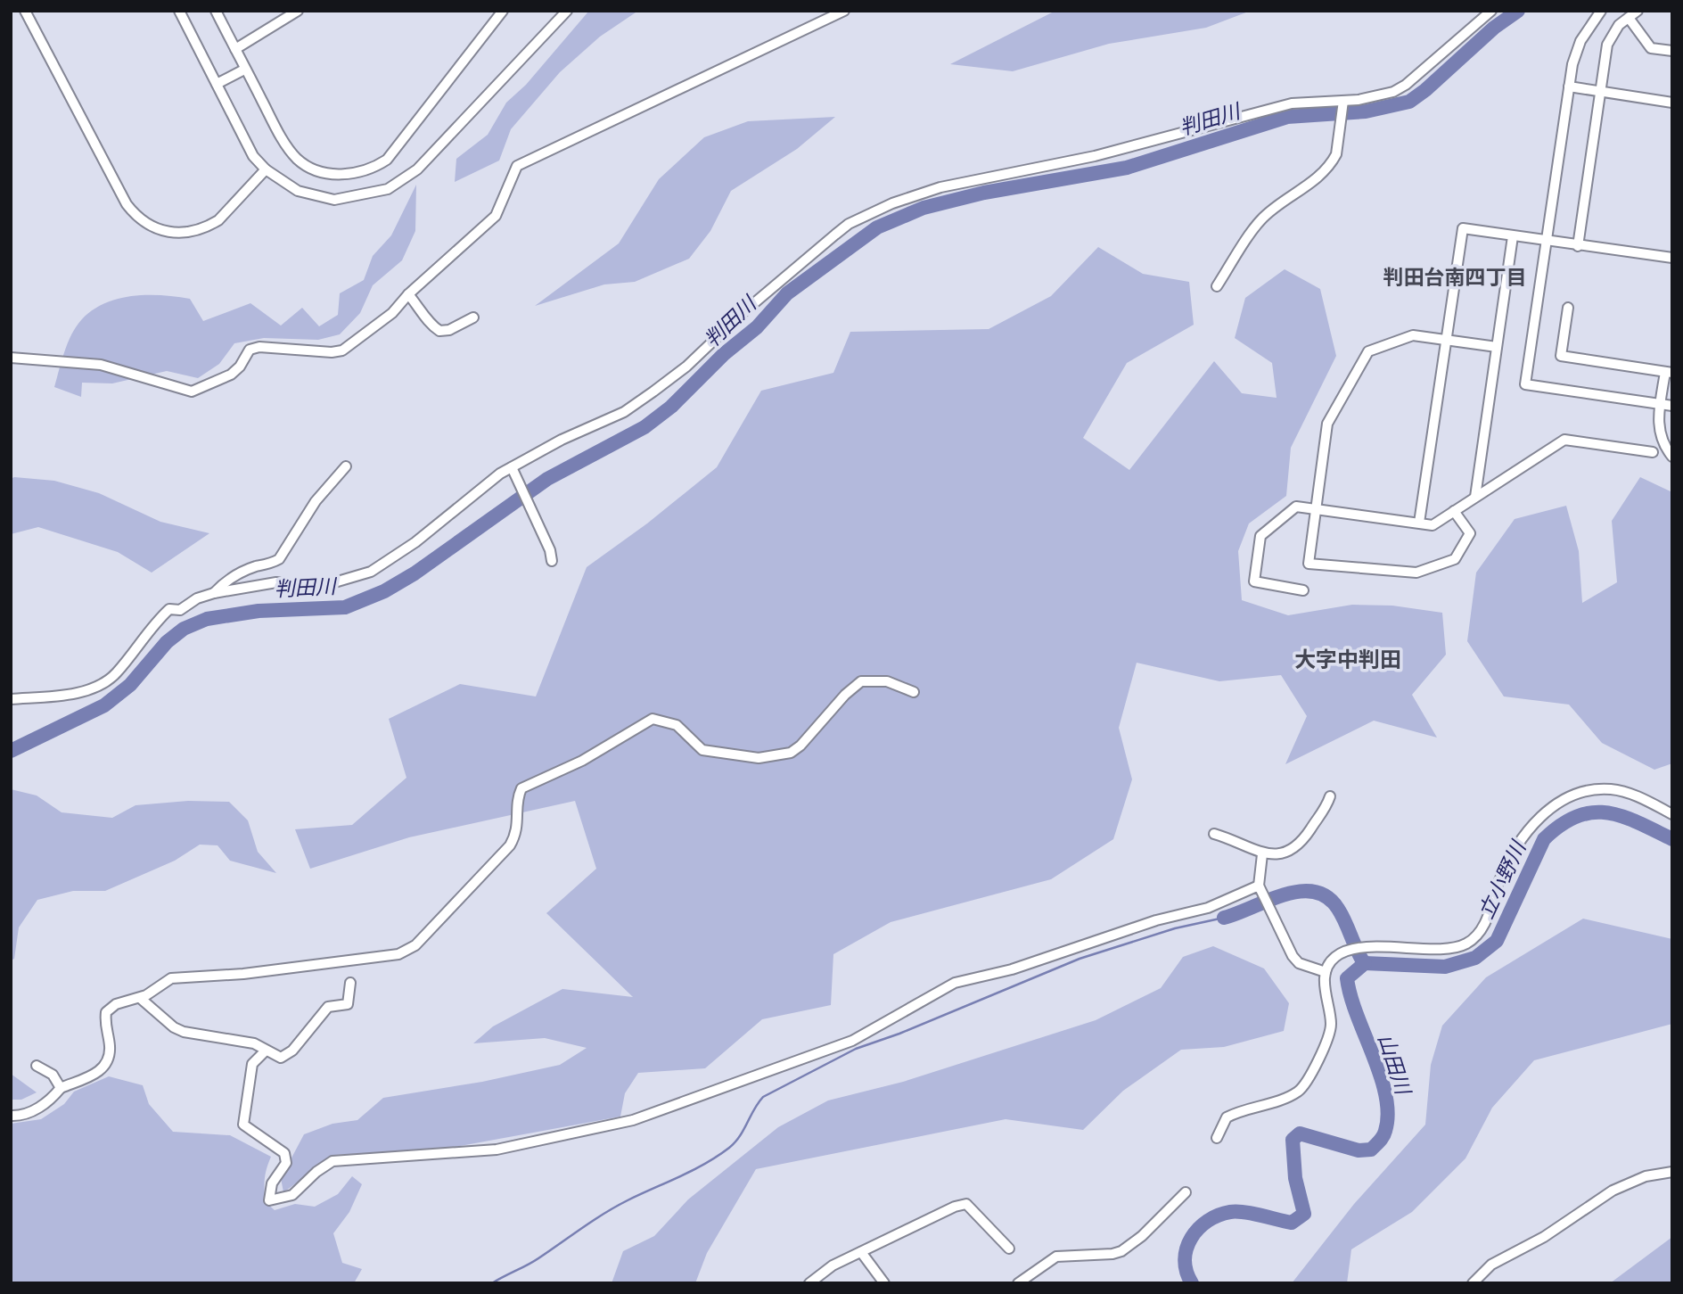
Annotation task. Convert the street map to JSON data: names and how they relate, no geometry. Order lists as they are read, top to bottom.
{
  "districts": ["判田台南四丁目", "大字中判田"],
  "water": ["判田川", "立小野川", "山田川"]
}
